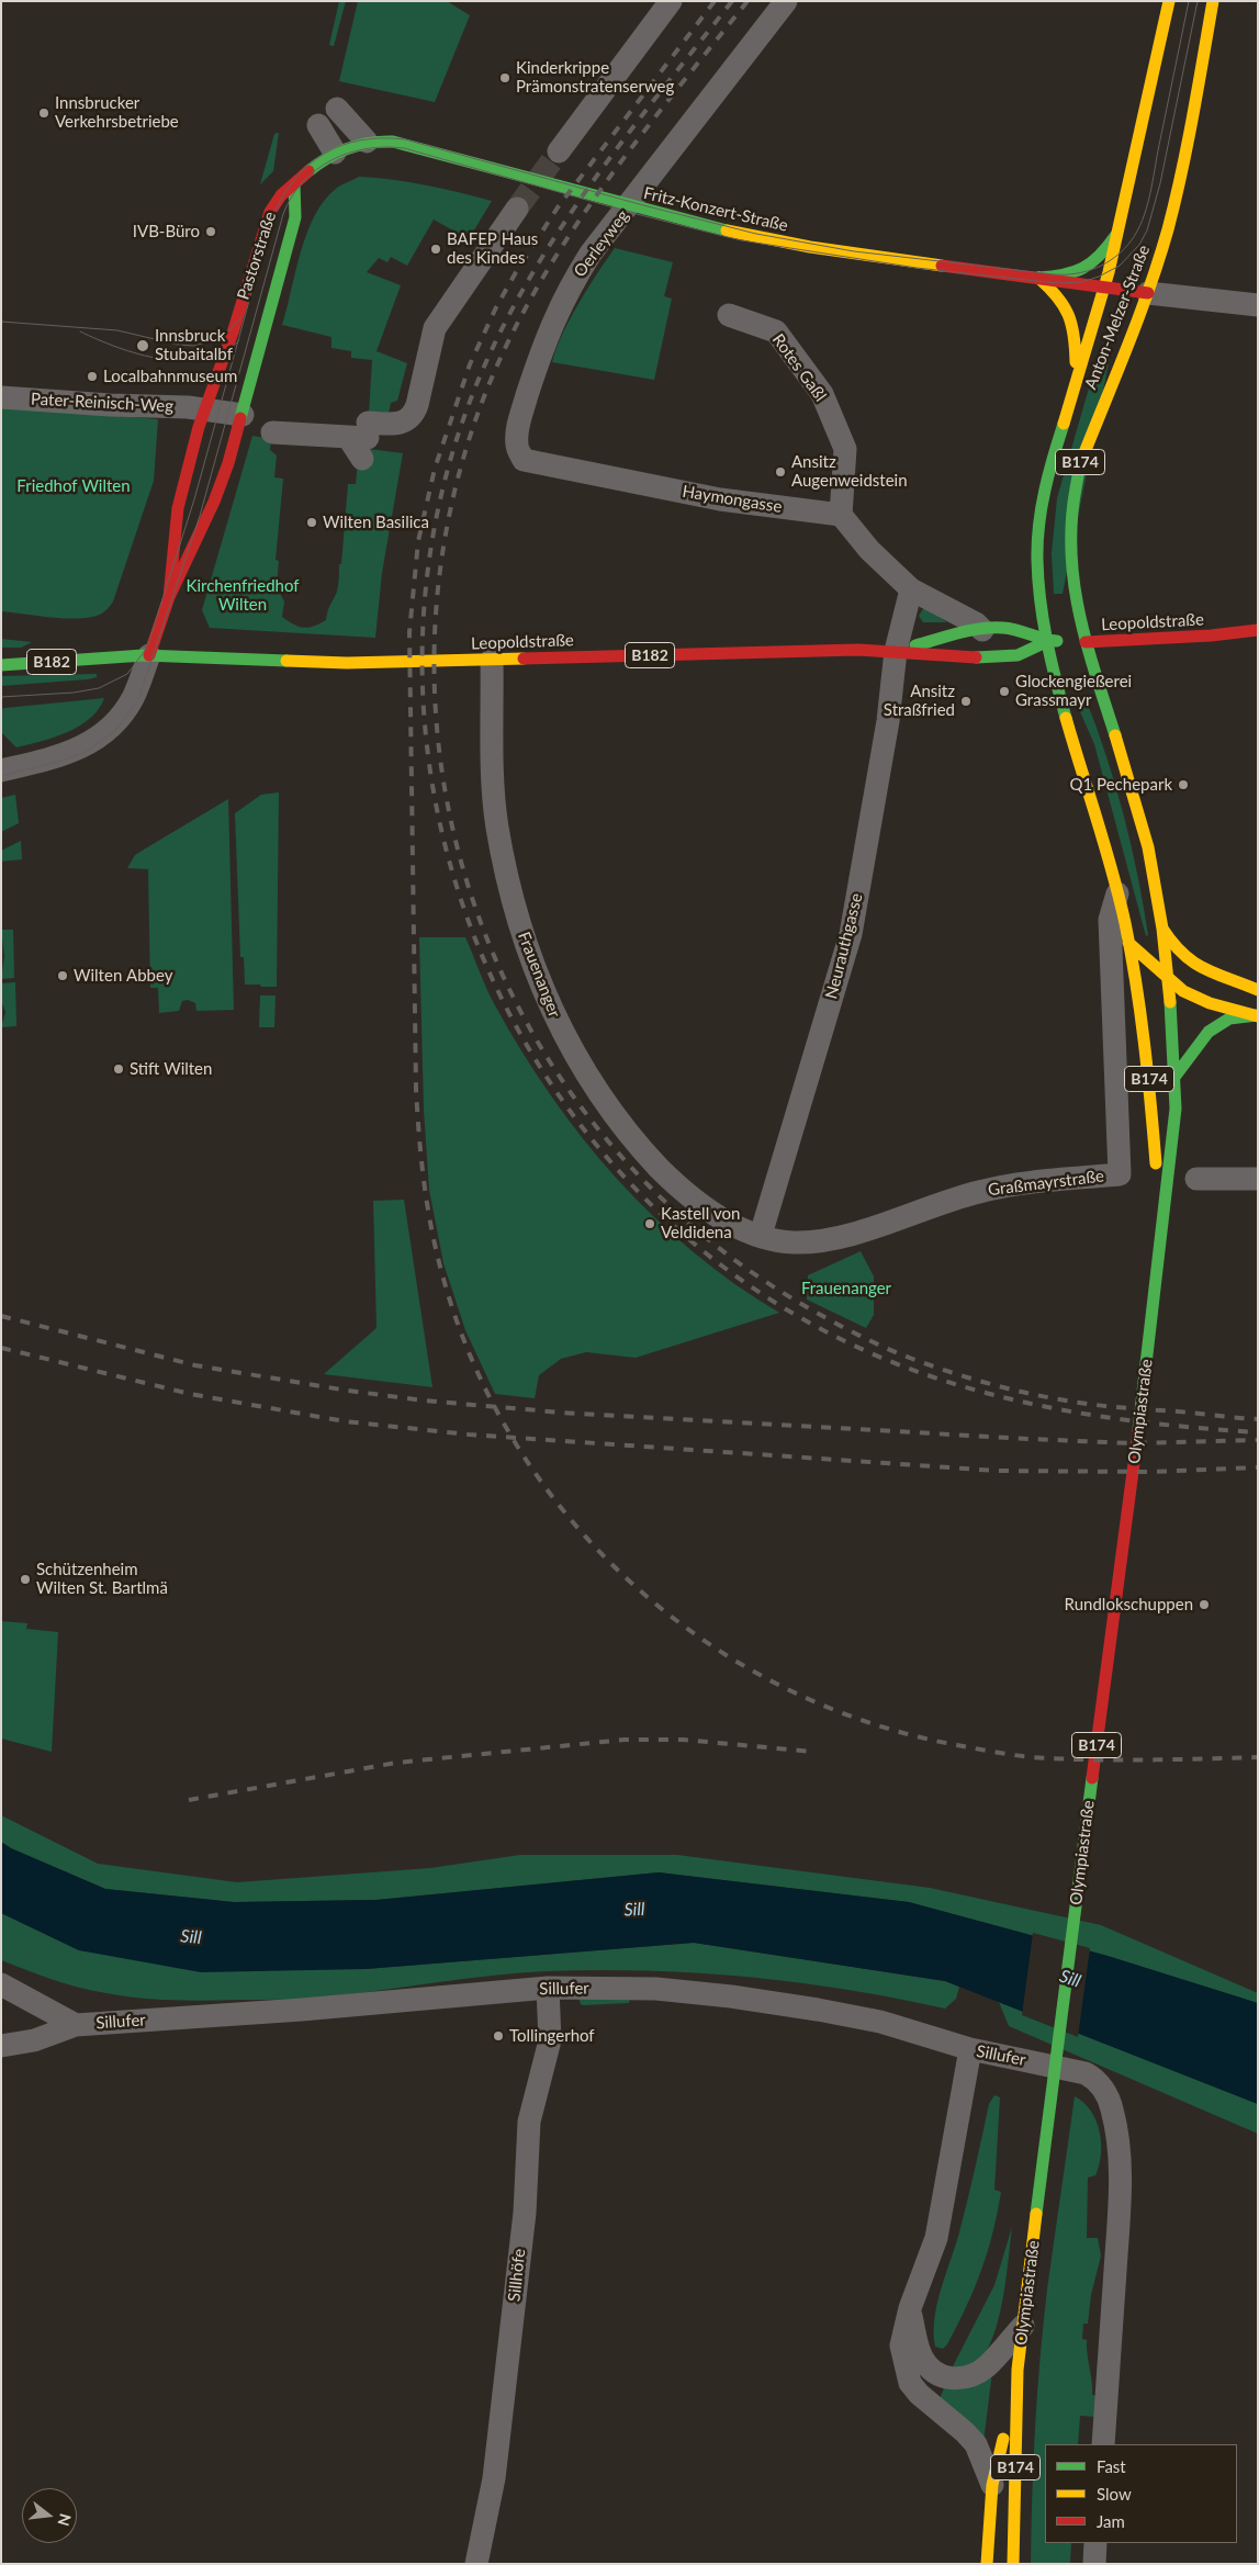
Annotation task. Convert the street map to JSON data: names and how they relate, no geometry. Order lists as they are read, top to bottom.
{
  "streets": {
    "main road": [
      "Fritz-Konzert-Straße",
      "Pastorstraße",
      "Anton-Melzer-Straße",
      "B174",
      "Leopoldstraße",
      "B182",
      "Olympiastraße"
    ],
    "street": [
      "Oerleyweg",
      "Rotes Gaßl",
      "Pater-Reinisch-Weg",
      "Haymongasse",
      "Neurauthgasse",
      "Frauenanger",
      "Graßmayrstraße",
      "Sillufer",
      "Sillhöfe"
    ]
  },
  "crossings": [
    ["Fritz-Konzert-Straße", "Pastorstraße"],
    ["Fritz-Konzert-Straße", "Anton-Melzer-Straße"],
    ["Oerleyweg", "Haymongasse"],
    ["Pastorstraße", "Pater-Reinisch-Weg"],
    ["Pastorstraße", "Leopoldstraße"],
    ["Pastorstraße", "B182"],
    ["Anton-Melzer-Straße", "B174"],
    ["Anton-Melzer-Straße", "Leopoldstraße"],
    ["Rotes Gaßl", "Haymongasse"],
    ["B174", "Leopoldstraße"],
    ["B174", "Graßmayrstraße"],
    ["B174", "Olympiastraße"],
    ["Leopoldstraße", "B182"],
    ["Leopoldstraße", "Neurauthgasse"],
    ["Leopoldstraße", "Frauenanger"],
    ["Neurauthgasse", "Frauenanger"],
    ["Neurauthgasse", "Graßmayrstraße"],
    ["Frauenanger", "Graßmayrstraße"],
    ["Sillufer", "Sillhöfe"]
  ],
  "water": ["Sill"],
  "parks": ["Friedhof Wilten", "Kirchenfriedhof Wilten", "Frauenanger"],
  "places": [
    "Kinderkrippe Prämonstratenserweg",
    "Innsbrucker Verkehrsbetriebe",
    "IVB-Büro",
    "BAFEP Haus des Kindes",
    "Innsbruck Stubaitalbf",
    "Localbahnmuseum",
    "Ansitz Augenweidstein",
    "Wilten Basilica",
    "Glockengießerei Grassmayr",
    "Ansitz Straßfried",
    "Q1 Pechepark",
    "Wilten Abbey",
    "Stift Wilten",
    "Kastell von Veldidena",
    "Schützenheim Wilten St. Bartlmä",
    "Rundlokschuppen",
    "Tollingerhof"
  ],
  "legend": ["Fast", "Slow", "Jam"],
  "north": "right"
}
